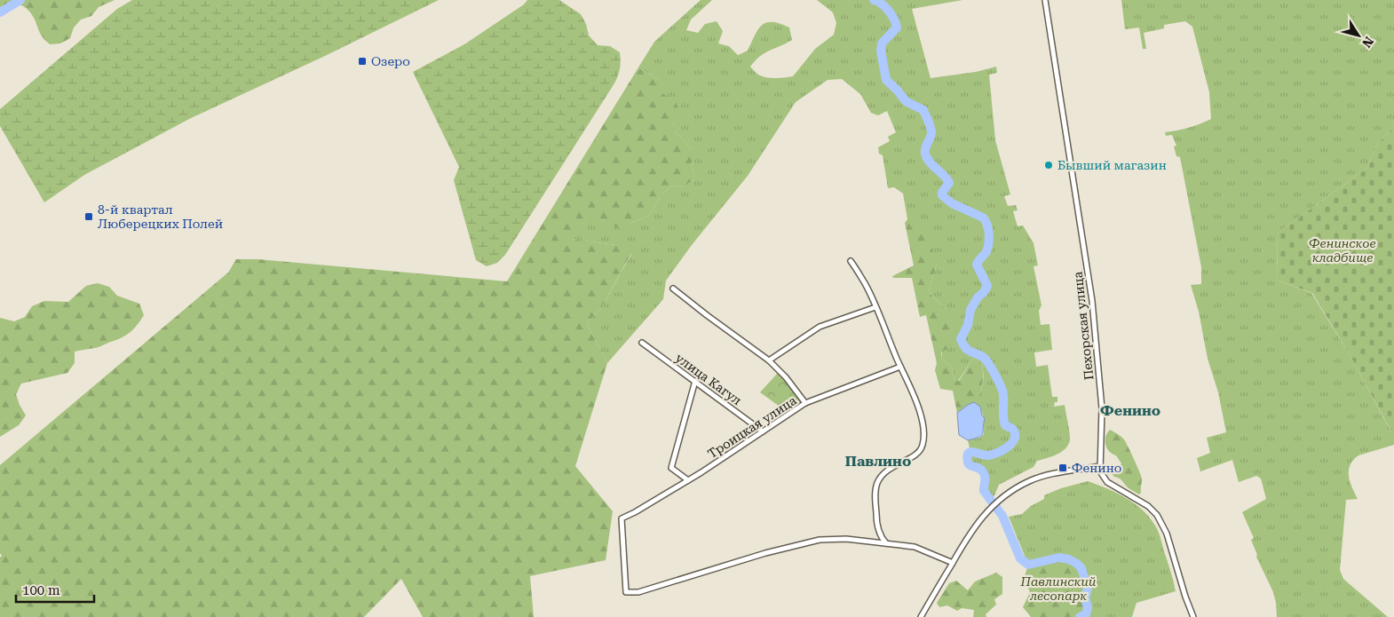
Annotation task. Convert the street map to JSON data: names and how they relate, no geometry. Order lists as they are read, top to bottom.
{
  "streets": {
    "street": ["Пехорская улица", "улица Кагул", "Троицкая улица"]
  },
  "crossings": [
    ["улица Кагул", "Троицкая улица"]
  ],
  "districts": ["Фенино", "Павлино"],
  "parks": ["Фенинское кладбище", "Павлинский лесопарк"],
  "places": {
    "transit": ["Озеро", "8-й квартал Люберецких Полей", "Фенино"],
    "other": ["Бывший магазин"]
  },
  "scale_bar": "100 m",
  "north": "bottom right"
}
